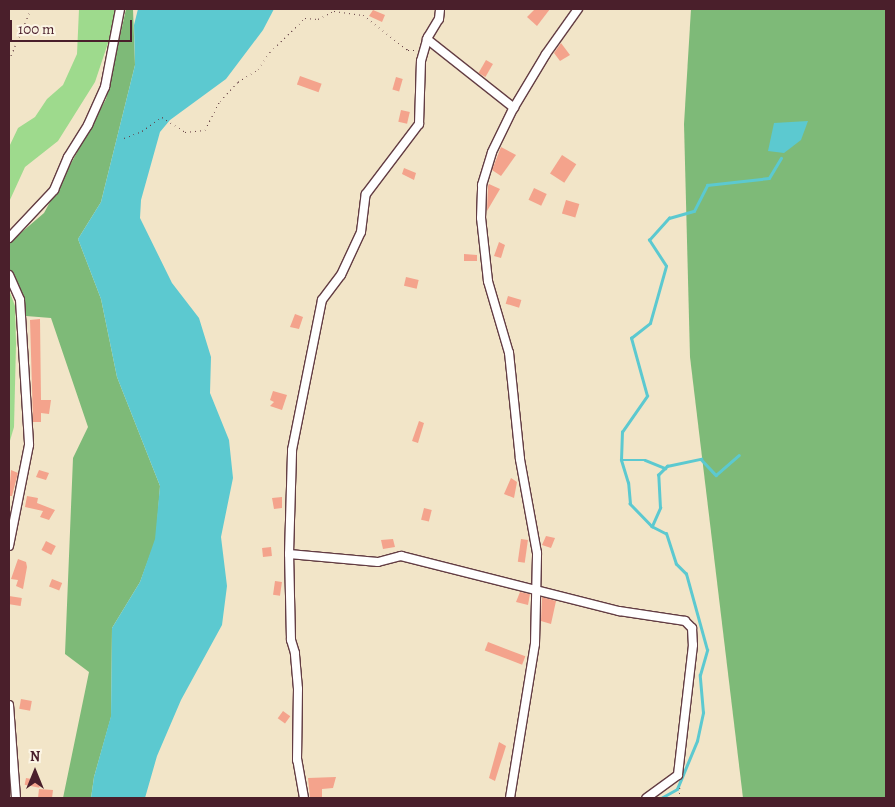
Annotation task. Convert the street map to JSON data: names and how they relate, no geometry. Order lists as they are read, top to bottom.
{
  "scale_bar": "100 m",
  "north": "top"
}
